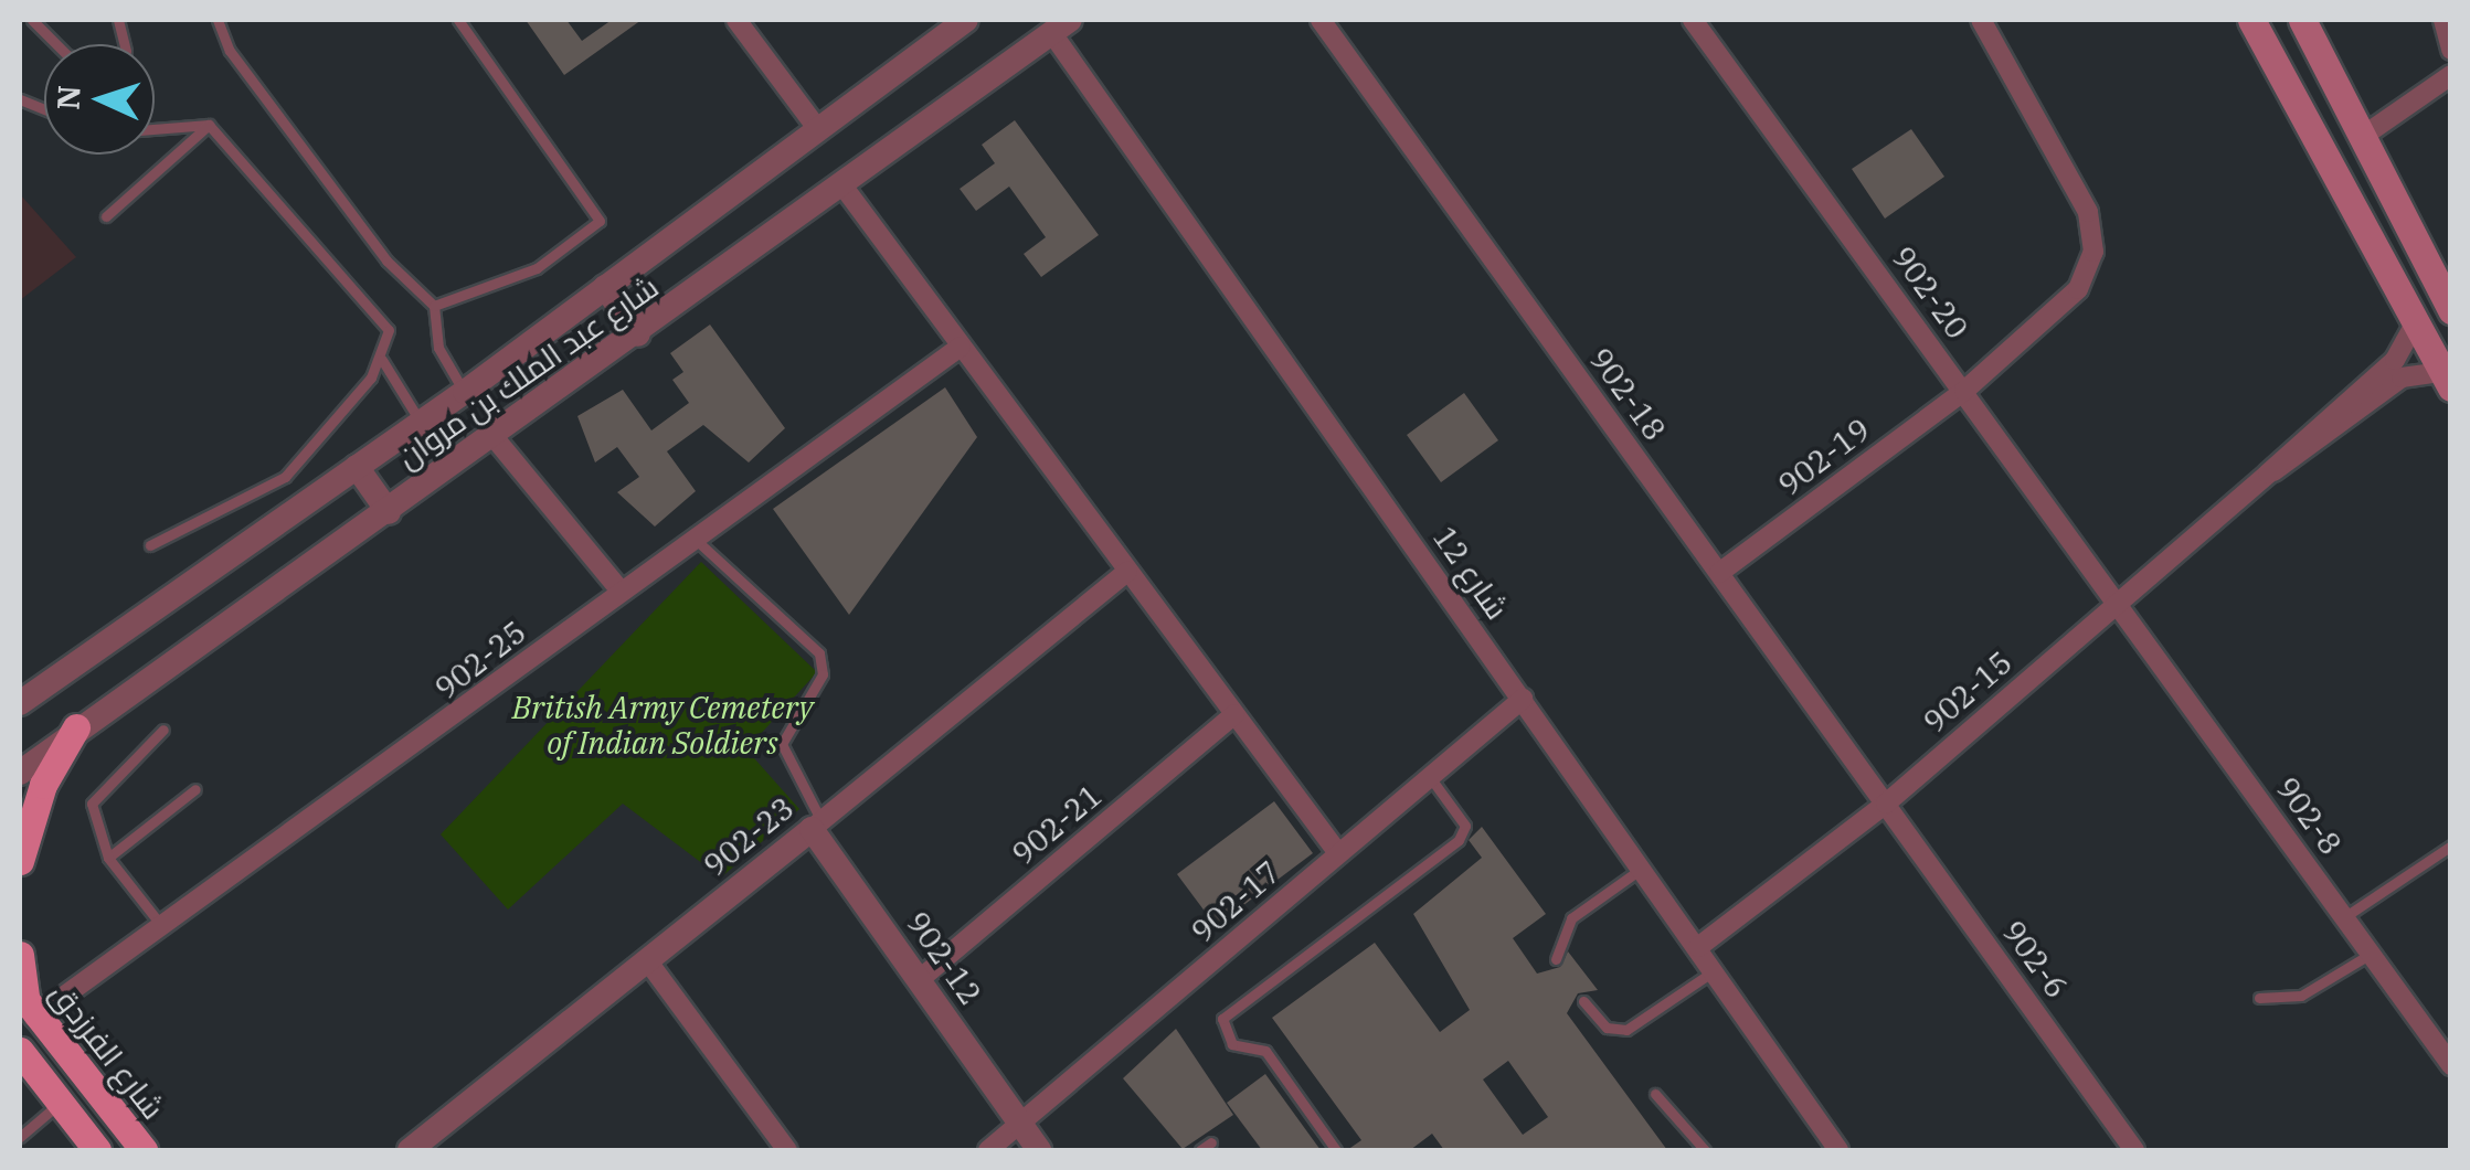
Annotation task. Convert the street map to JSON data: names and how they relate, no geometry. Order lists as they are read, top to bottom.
{
  "streets": {
    "main road": ["شارع الفرزدق"],
    "street": [
      "902-20",
      "شارع عبد الملك بن مروان",
      "902-18",
      "902-19",
      "شارع 12",
      "902-25",
      "902-15",
      "902-8",
      "902-21",
      "902-23",
      "902-17",
      "902-12",
      "902-6"
    ]
  },
  "crossings": [
    ["902-20", "902-19"],
    ["902-20", "902-15"],
    ["902-20", "902-8"],
    ["شارع عبد الملك بن مروان", "شارع 12"],
    ["902-18", "902-19"],
    ["902-18", "902-15"],
    ["902-18", "902-6"],
    ["شارع 12", "902-15"],
    ["شارع 12", "902-17"],
    ["902-25", "شارع الفرزدق"],
    ["902-15", "902-8"],
    ["902-15", "902-6"],
    ["902-21", "902-12"],
    ["902-23", "902-12"],
    ["902-17", "902-12"]
  ],
  "parks": ["British Army Cemetery of Indian Soldiers"],
  "north": "left"
}
